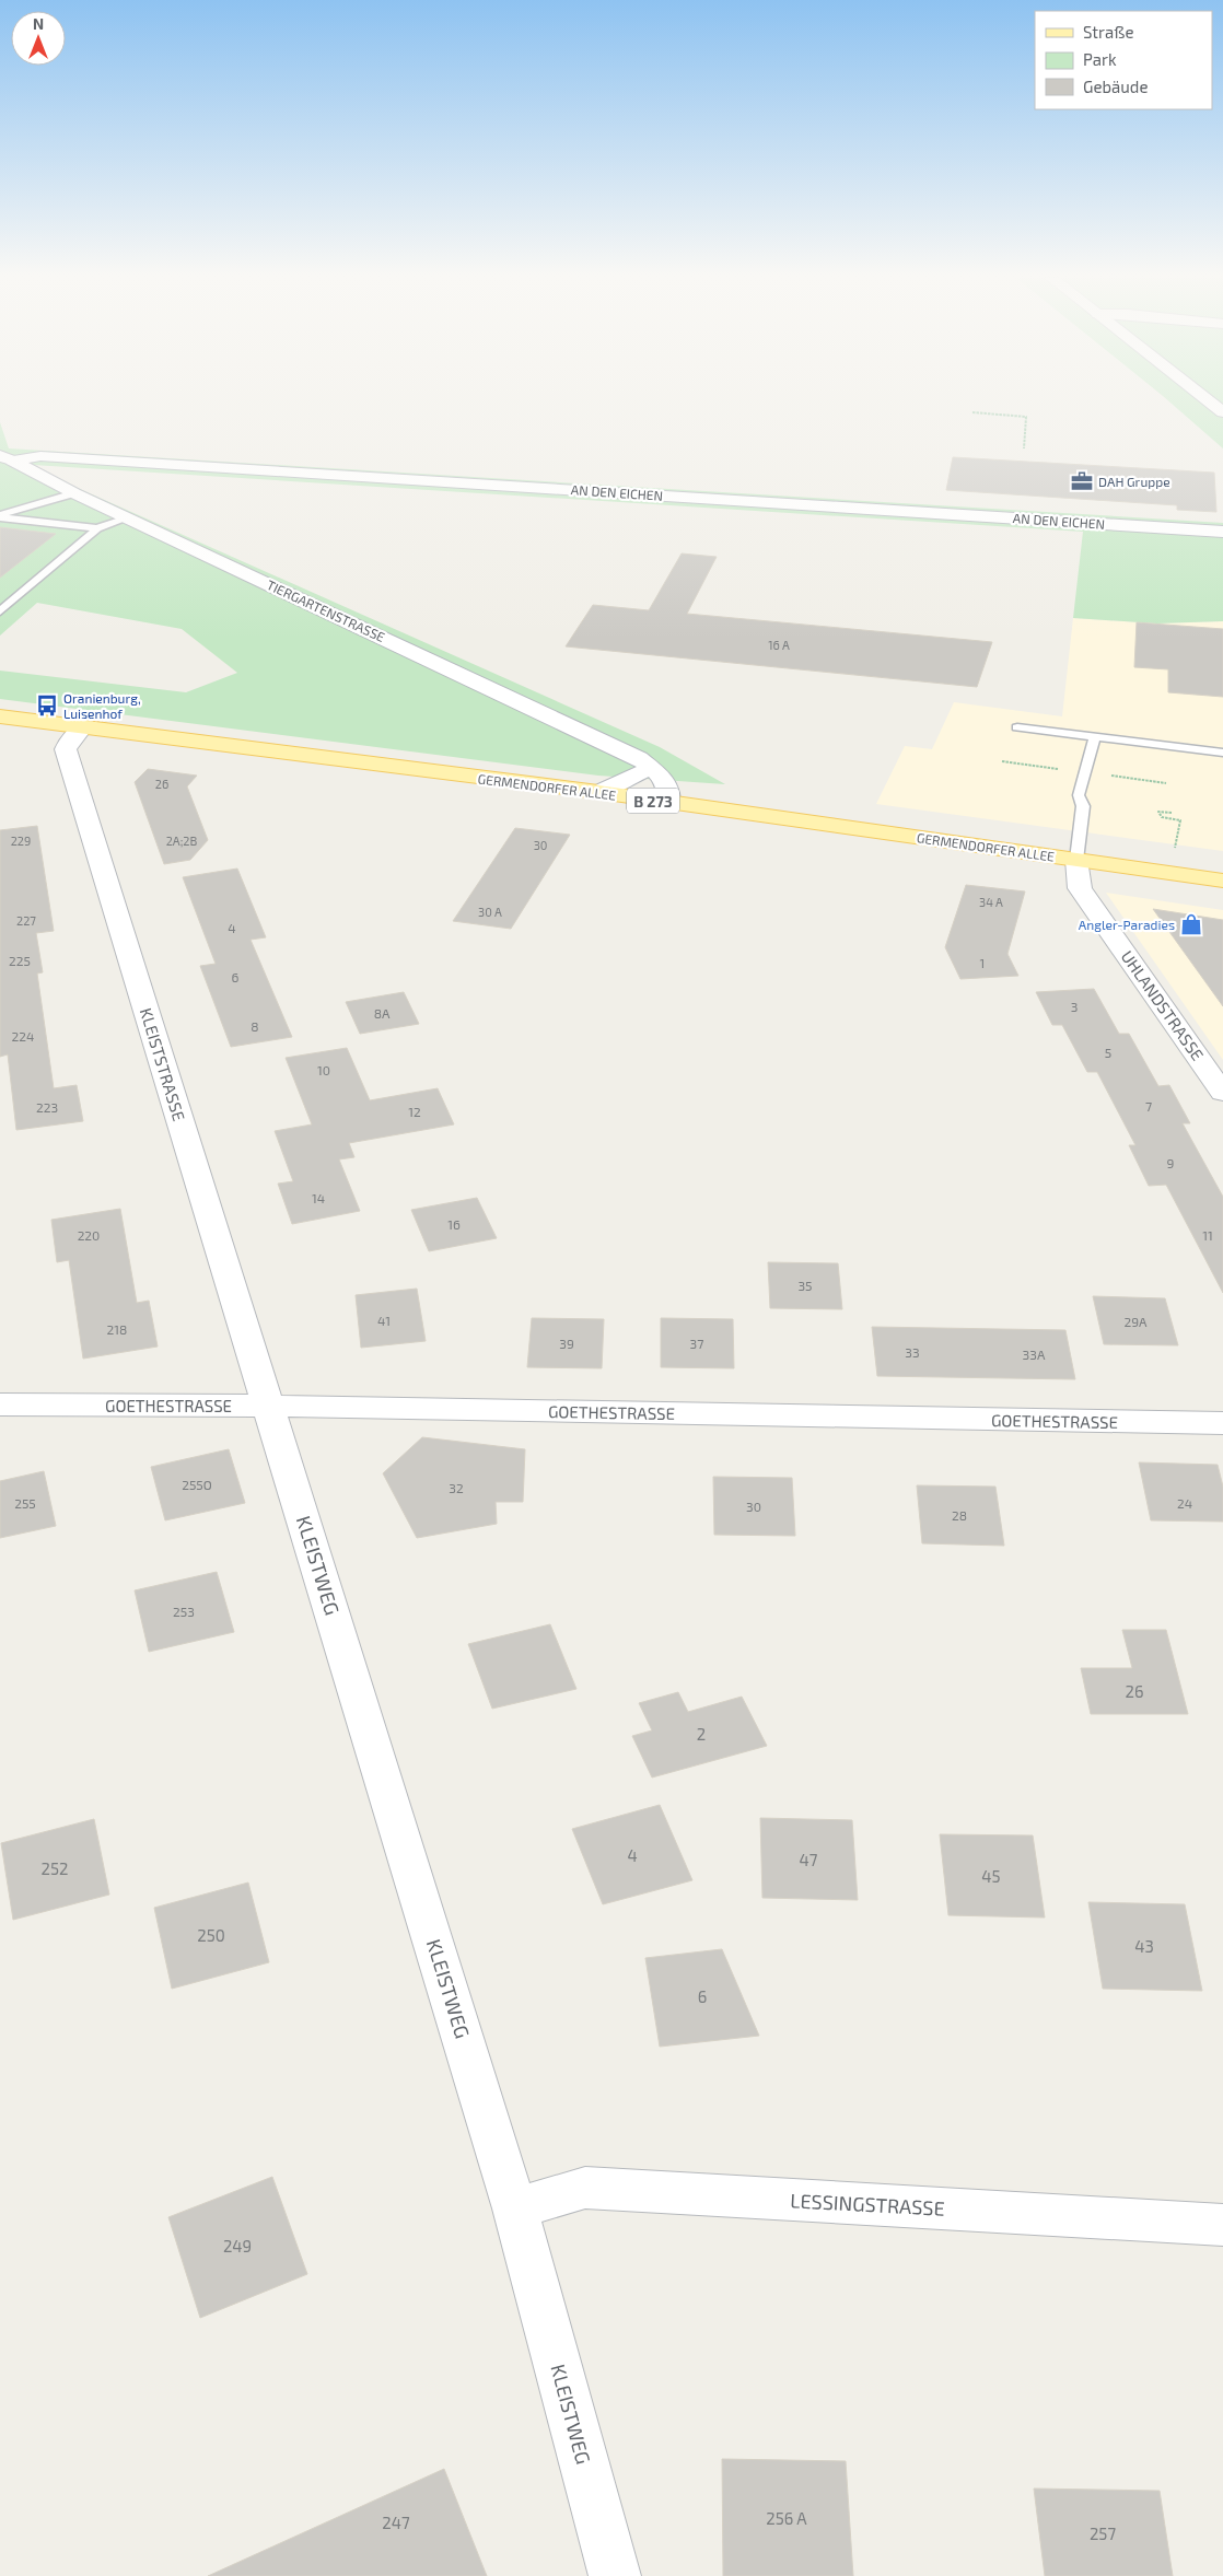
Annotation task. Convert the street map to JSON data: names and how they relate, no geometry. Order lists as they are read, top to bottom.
{
  "streets": {
    "main road": ["GERMENDORFER ALLEE", "B 273"],
    "street": [
      "AN DEN EICHEN",
      "TIERGARTENSTRASSE",
      "UHLANDSTRASSE",
      "KLEISTSTRASSE",
      "GOETHESTRASSE",
      "KLEISTWEG",
      "LESSINGSTRASSE"
    ]
  },
  "crossings": [
    ["AN DEN EICHEN", "TIERGARTENSTRASSE"],
    ["TIERGARTENSTRASSE", "GERMENDORFER ALLEE"],
    ["GERMENDORFER ALLEE", "UHLANDSTRASSE"],
    ["GERMENDORFER ALLEE", "KLEISTSTRASSE"],
    ["KLEISTSTRASSE", "GOETHESTRASSE"],
    ["KLEISTSTRASSE", "KLEISTWEG"],
    ["GOETHESTRASSE", "KLEISTWEG"],
    ["KLEISTWEG", "LESSINGSTRASSE"]
  ],
  "places": {
    "office": ["DAH Gruppe"],
    "bus stop": ["Oranienburg, Luisenhof"],
    "shop": ["Angler-Paradies"]
  },
  "house_numbers": [
    "16 A",
    "26",
    "229",
    "2A;2B",
    "30",
    "34 A",
    "30 A",
    "227",
    "4",
    "225",
    "1",
    "6",
    "3",
    "8A",
    "8",
    "224",
    "5",
    "10",
    "7",
    "223",
    "12",
    "9",
    "14",
    "16",
    "220",
    "11",
    "35",
    "41",
    "29A",
    "218",
    "39",
    "37",
    "33",
    "33A",
    "255O",
    "32",
    "255",
    "24",
    "30",
    "28",
    "253",
    "26",
    "2",
    "4",
    "47",
    "252",
    "45",
    "250",
    "43",
    "6",
    "249",
    "256 A",
    "247",
    "257"
  ],
  "legend": ["Straße", "Park", "Gebäude"],
  "north": "top"
}
